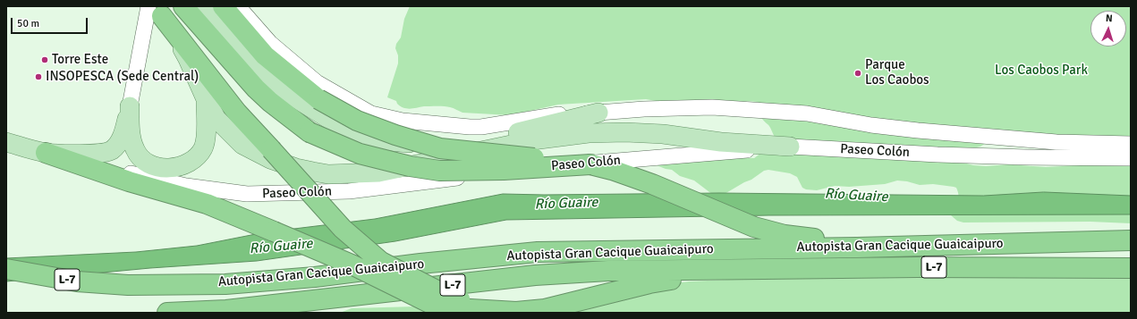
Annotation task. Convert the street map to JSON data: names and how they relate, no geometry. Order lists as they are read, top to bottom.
{
  "streets": {
    "highway": ["Autopista Gran Cacique Guaicaipuro", "L-7"],
    "street": ["Paseo Colón"]
  },
  "water": ["Río Guaire"],
  "parks": ["Los Caobos Park"],
  "places": ["Torre Este", "Parque Los Caobos", "INSOPESCA (Sede Central)"],
  "scale_bar": "50 m",
  "north": "top"
}
